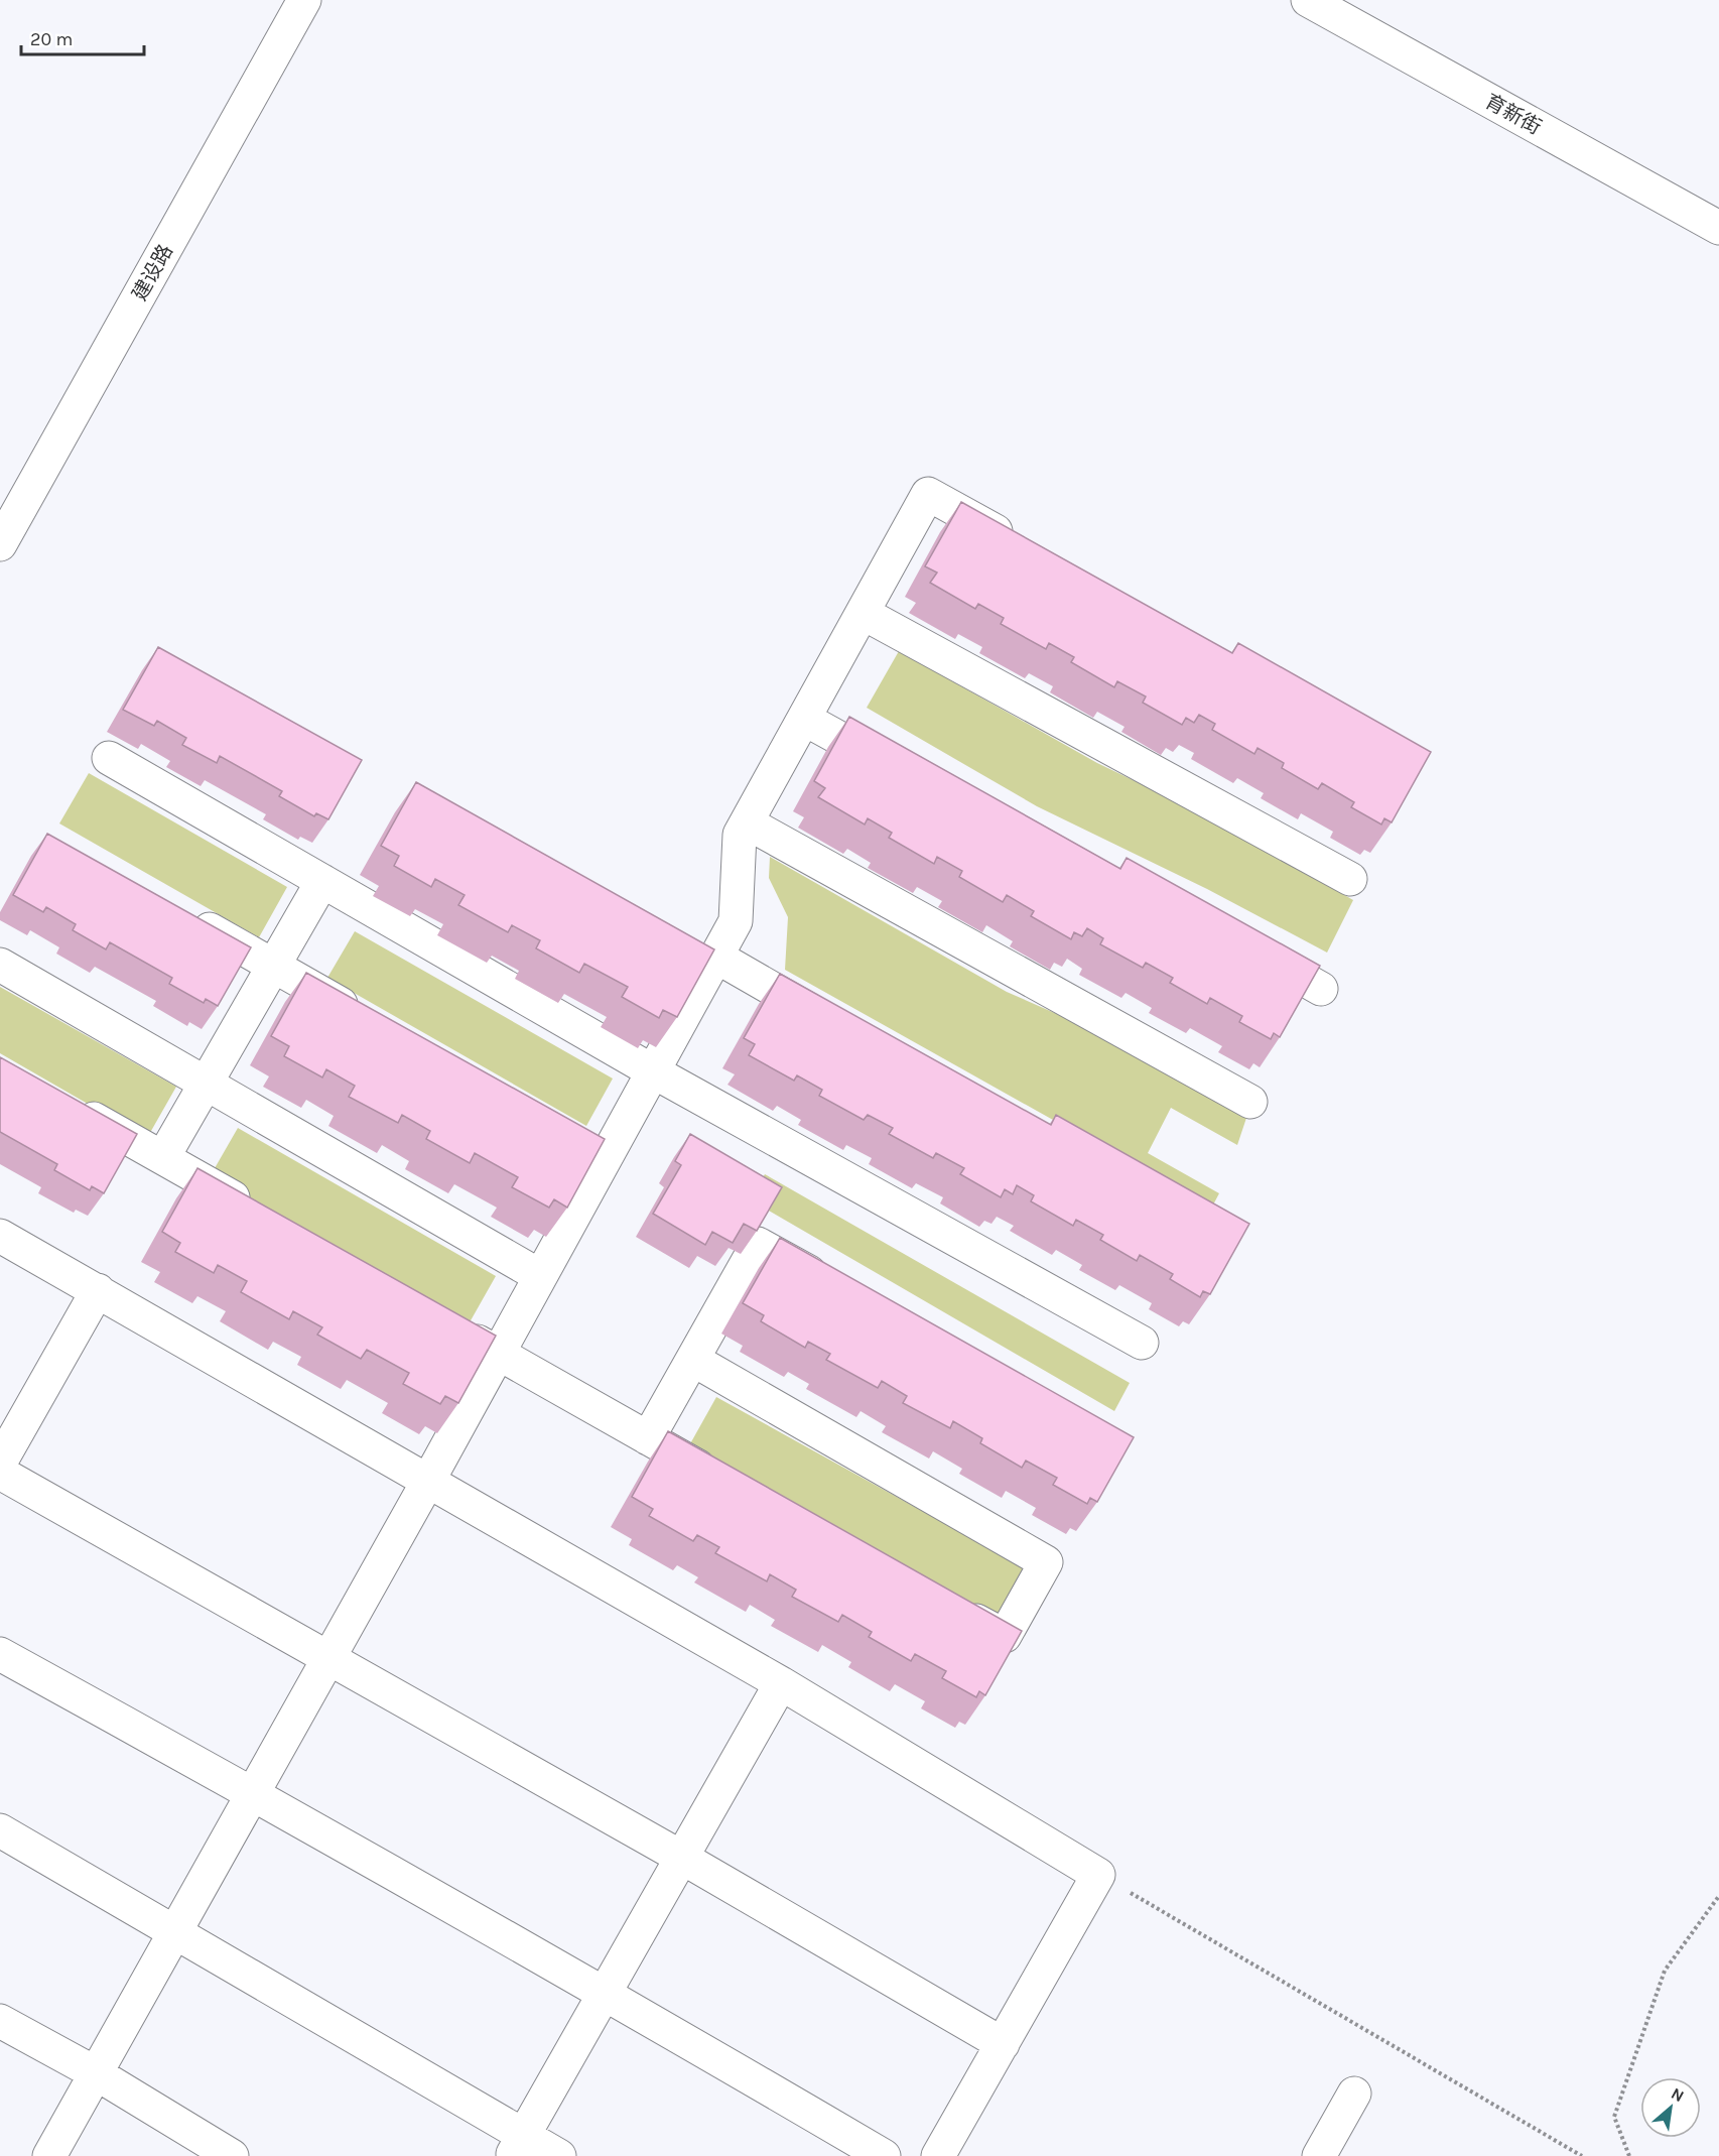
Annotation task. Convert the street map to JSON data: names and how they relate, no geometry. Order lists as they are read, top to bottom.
{
  "streets": {
    "street": ["育新街", "建设路"]
  },
  "scale_bar": "20 m",
  "north": "top right"
}
